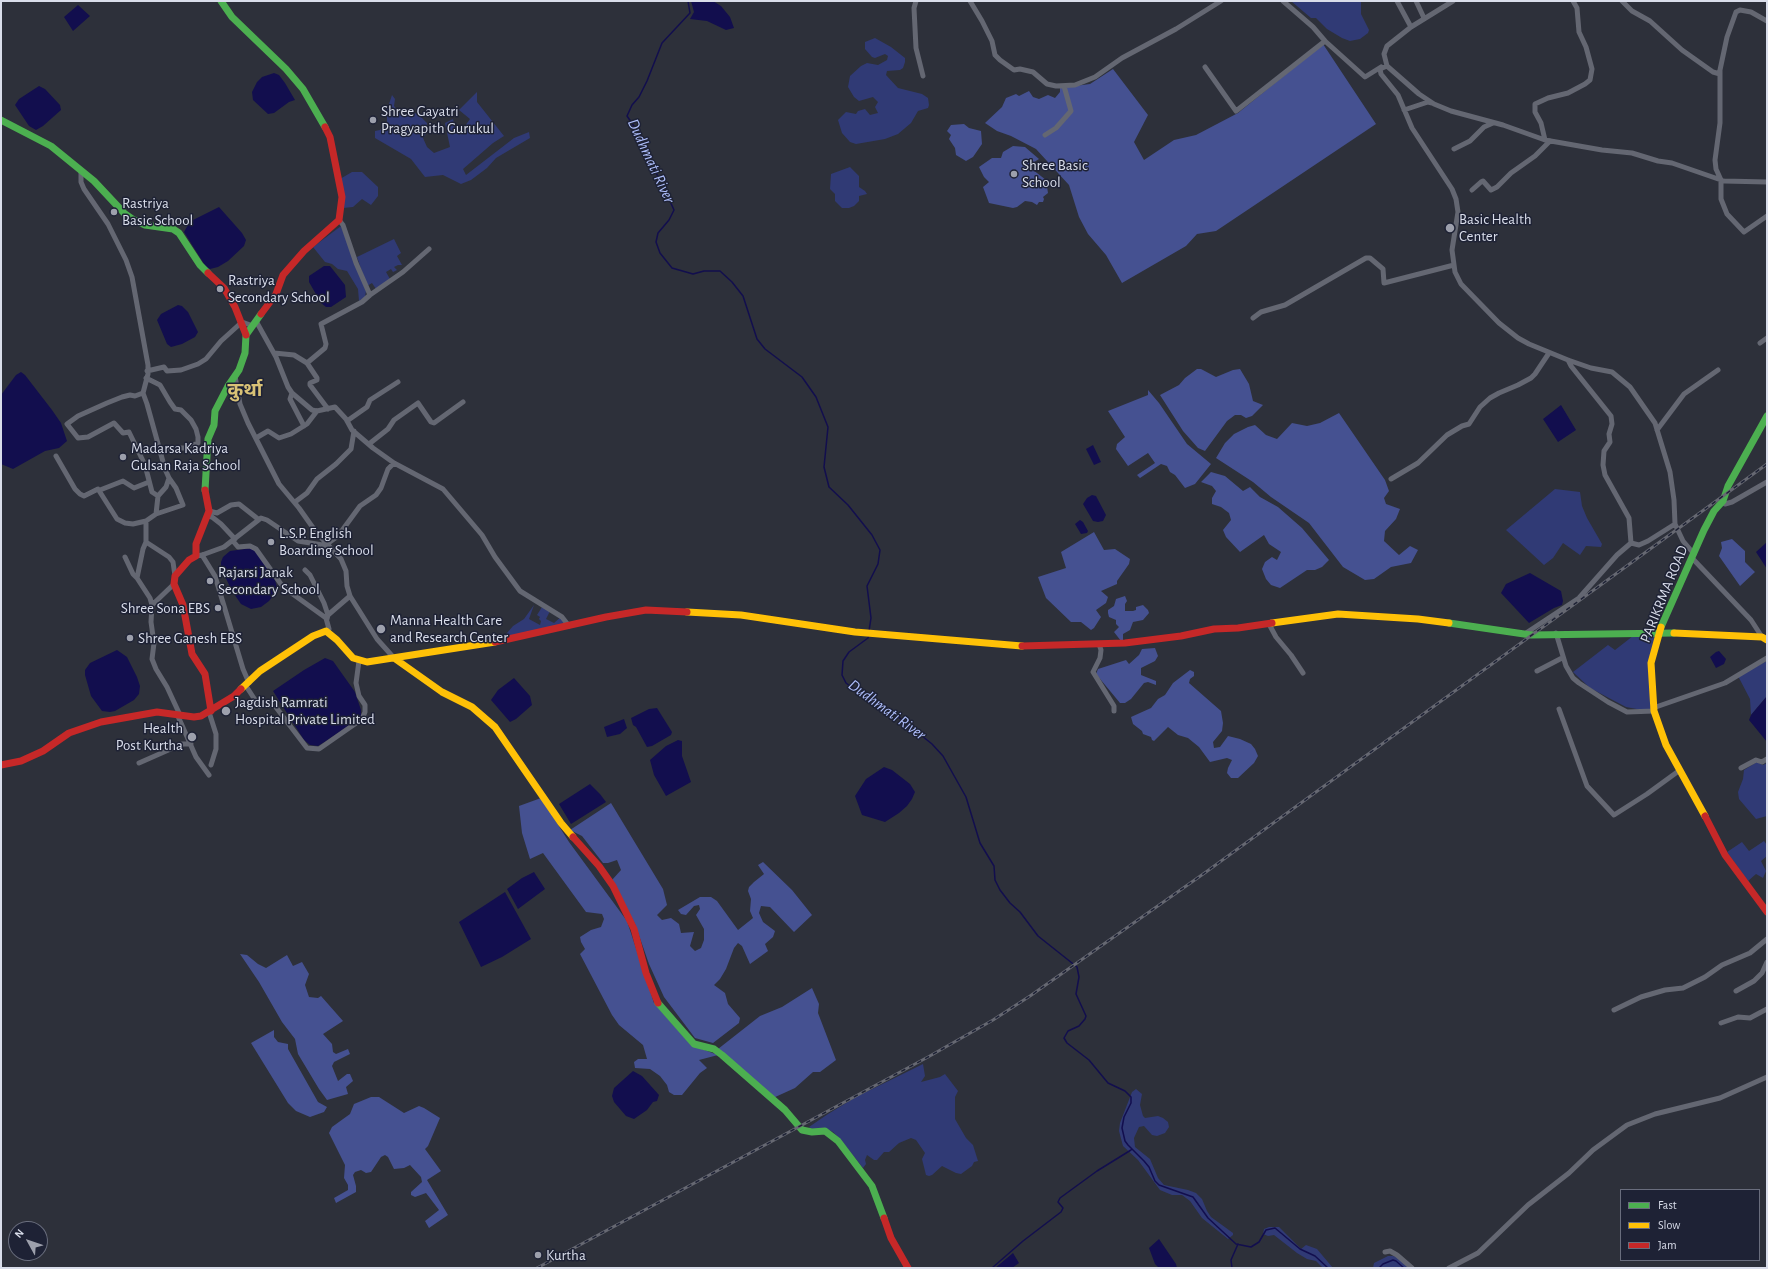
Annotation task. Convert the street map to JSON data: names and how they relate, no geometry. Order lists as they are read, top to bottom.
{
  "streets": {
    "street": ["PARIKRMA ROAD"]
  },
  "districts": ["कुर्था"],
  "water": ["Dudhmati River"],
  "places": [
    "Shree Gayatri Pragyapith Gurukul",
    "Shree Basic School",
    "Rastriya Basic School",
    "Basic Health Center",
    "Rastriya Secondary School",
    "Madarsa Kadriya Gulsan Raja School",
    "L.S.P. English Boarding School",
    "Rajarsi Janak Secondary School",
    "Shree Sona EBS",
    "Manna Health Care and Research Center",
    "Shree Ganesh EBS",
    "Jagdish Ramrati Hospital Private Limited",
    "Health Post Kurtha",
    "Kurtha"
  ],
  "legend": ["Fast", "Slow", "Jam"],
  "north": "top left"
}
